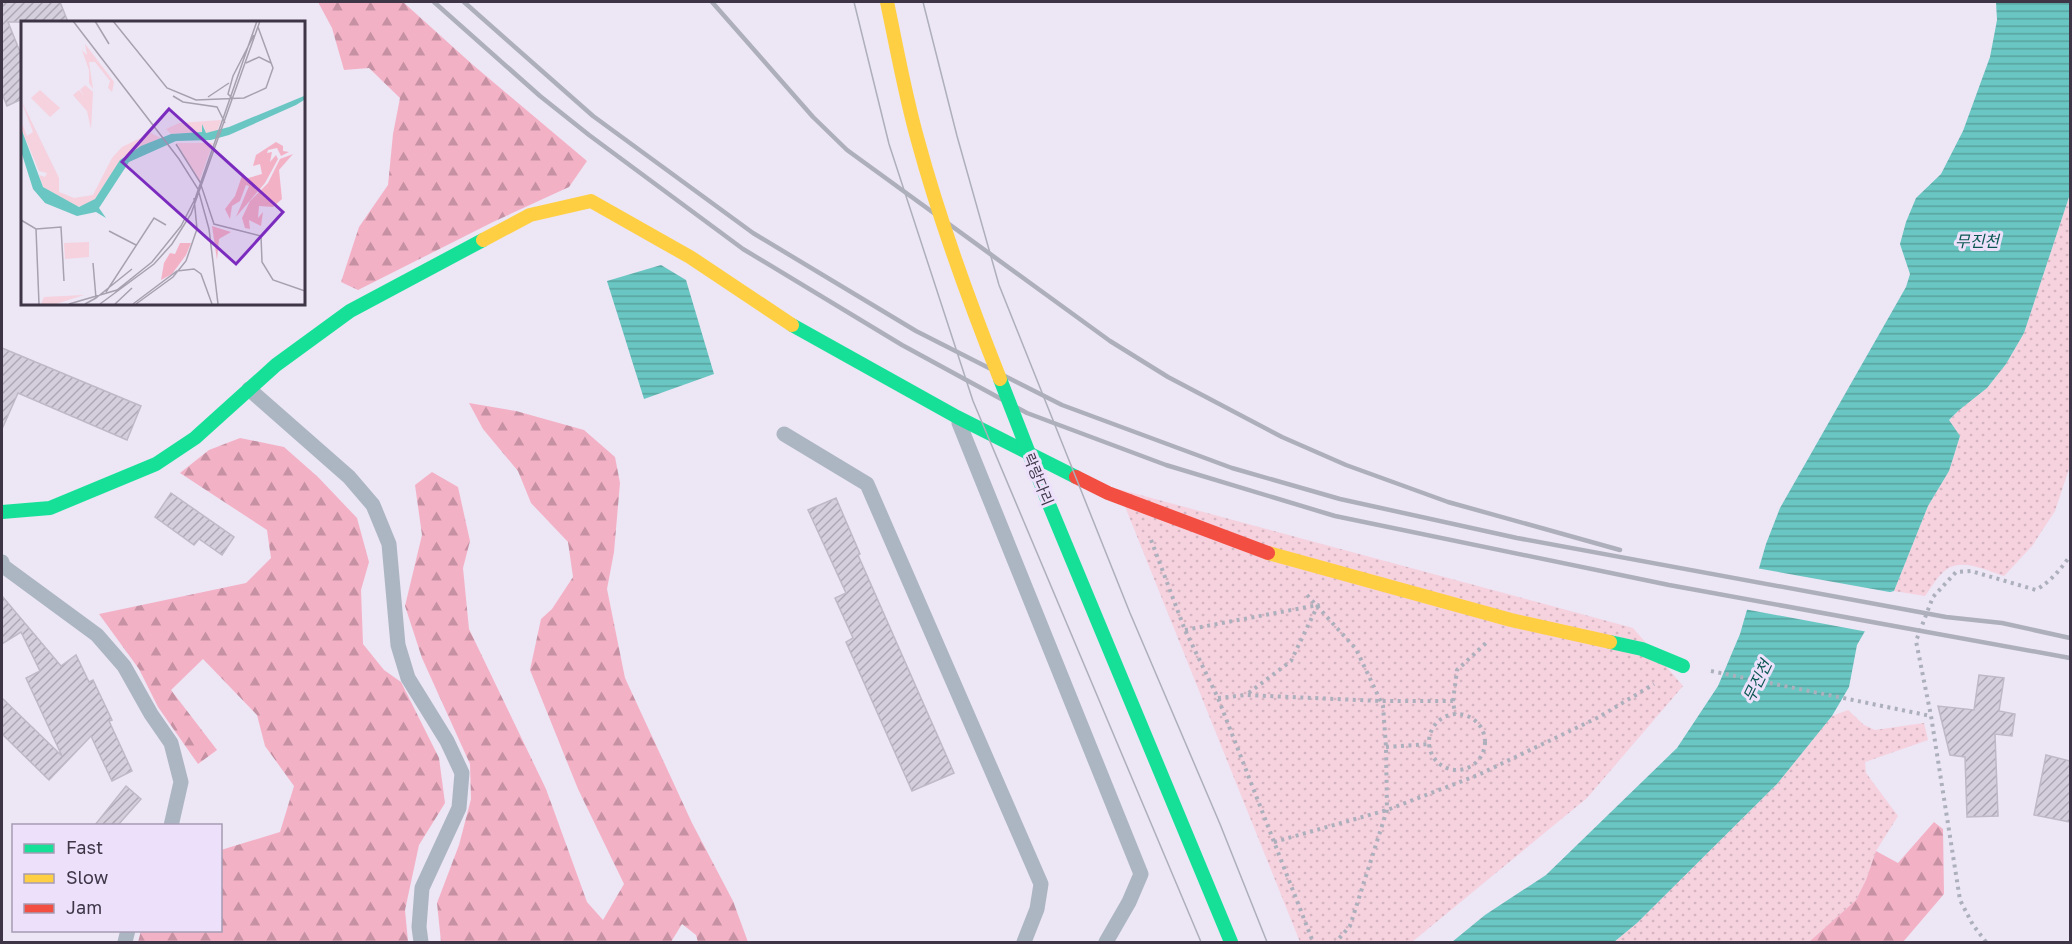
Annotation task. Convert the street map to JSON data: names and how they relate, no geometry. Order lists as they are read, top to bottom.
{
  "streets": {
    "street": ["락랑다리"]
  },
  "water": ["무진천"],
  "legend": ["Fast", "Slow", "Jam"]
}
